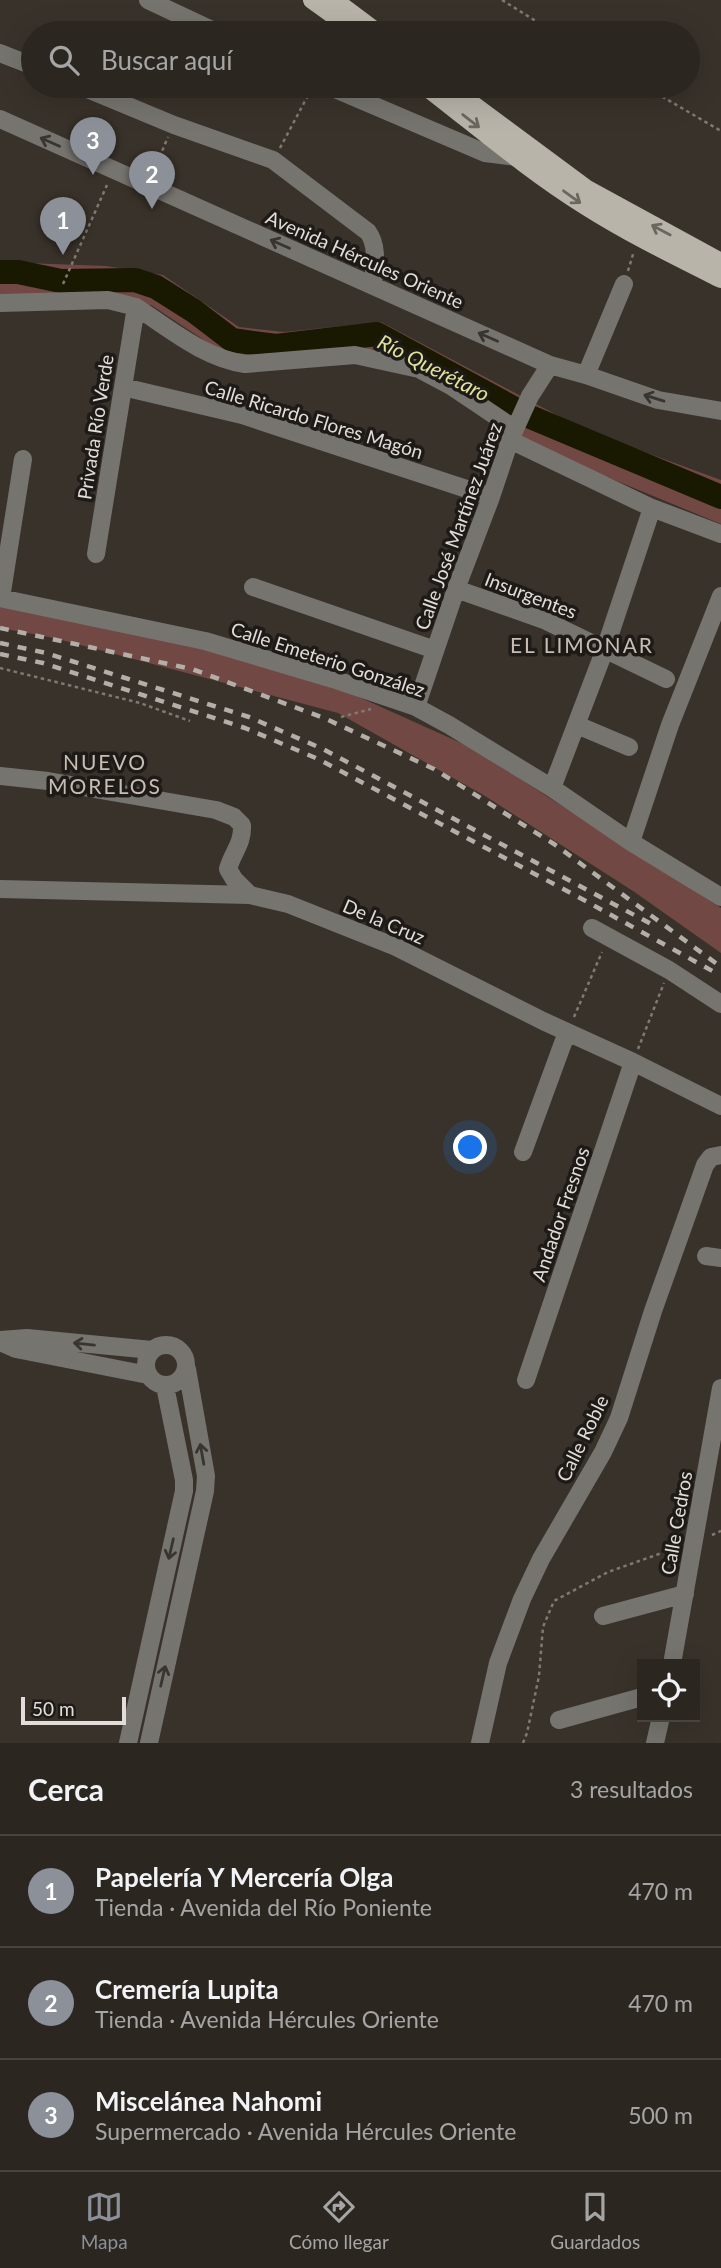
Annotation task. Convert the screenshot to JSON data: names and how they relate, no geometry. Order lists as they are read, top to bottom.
{
  "streets": {
    "street": [
      "Avenida Hércules Oriente",
      "Calle Ricardo Flores Magón",
      "Privada Río Verde",
      "Calle José Martínez Juárez",
      "Insurgentes",
      "Calle Emeterio González",
      "De la Cruz",
      "Andador Fresnos",
      "Calle Roble",
      "Calle Cedros"
    ]
  },
  "crossings": [
    ["Avenida Hércules Oriente", "Calle José Martínez Juárez"],
    ["Calle Ricardo Flores Magón", "Privada Río Verde"],
    ["Calle Ricardo Flores Magón", "Calle José Martínez Juárez"],
    ["Calle José Martínez Juárez", "Insurgentes"],
    ["Calle José Martínez Juárez", "Calle Emeterio González"],
    ["De la Cruz", "Andador Fresnos"]
  ],
  "districts": ["EL LIMONAR", "NUEVO MORELOS"],
  "water": ["Río Querétaro"],
  "scale_bar": "50 m",
  "page": {
    "search": "Buscar aquí",
    "pins": ["3", "2", "1"],
    "scale": "50 m",
    "heading": ["Cerca", "3 resultados"],
    "list": [
      {
        "mark": "1",
        "name": "Papelería Y Mercería Olga",
        "note": "Tienda · Avenida del Río Poniente",
        "value": "470 m"
      },
      {
        "mark": "2",
        "name": "Cremería Lupita",
        "note": "Tienda · Avenida Hércules Oriente",
        "value": "470 m"
      },
      {
        "mark": "3",
        "name": "Miscelánea Nahomi",
        "note": "Supermercado · Avenida Hércules Oriente",
        "value": "500 m"
      }
    ],
    "nav": ["Mapa", "Cómo llegar", "Guardados"]
  }
}
